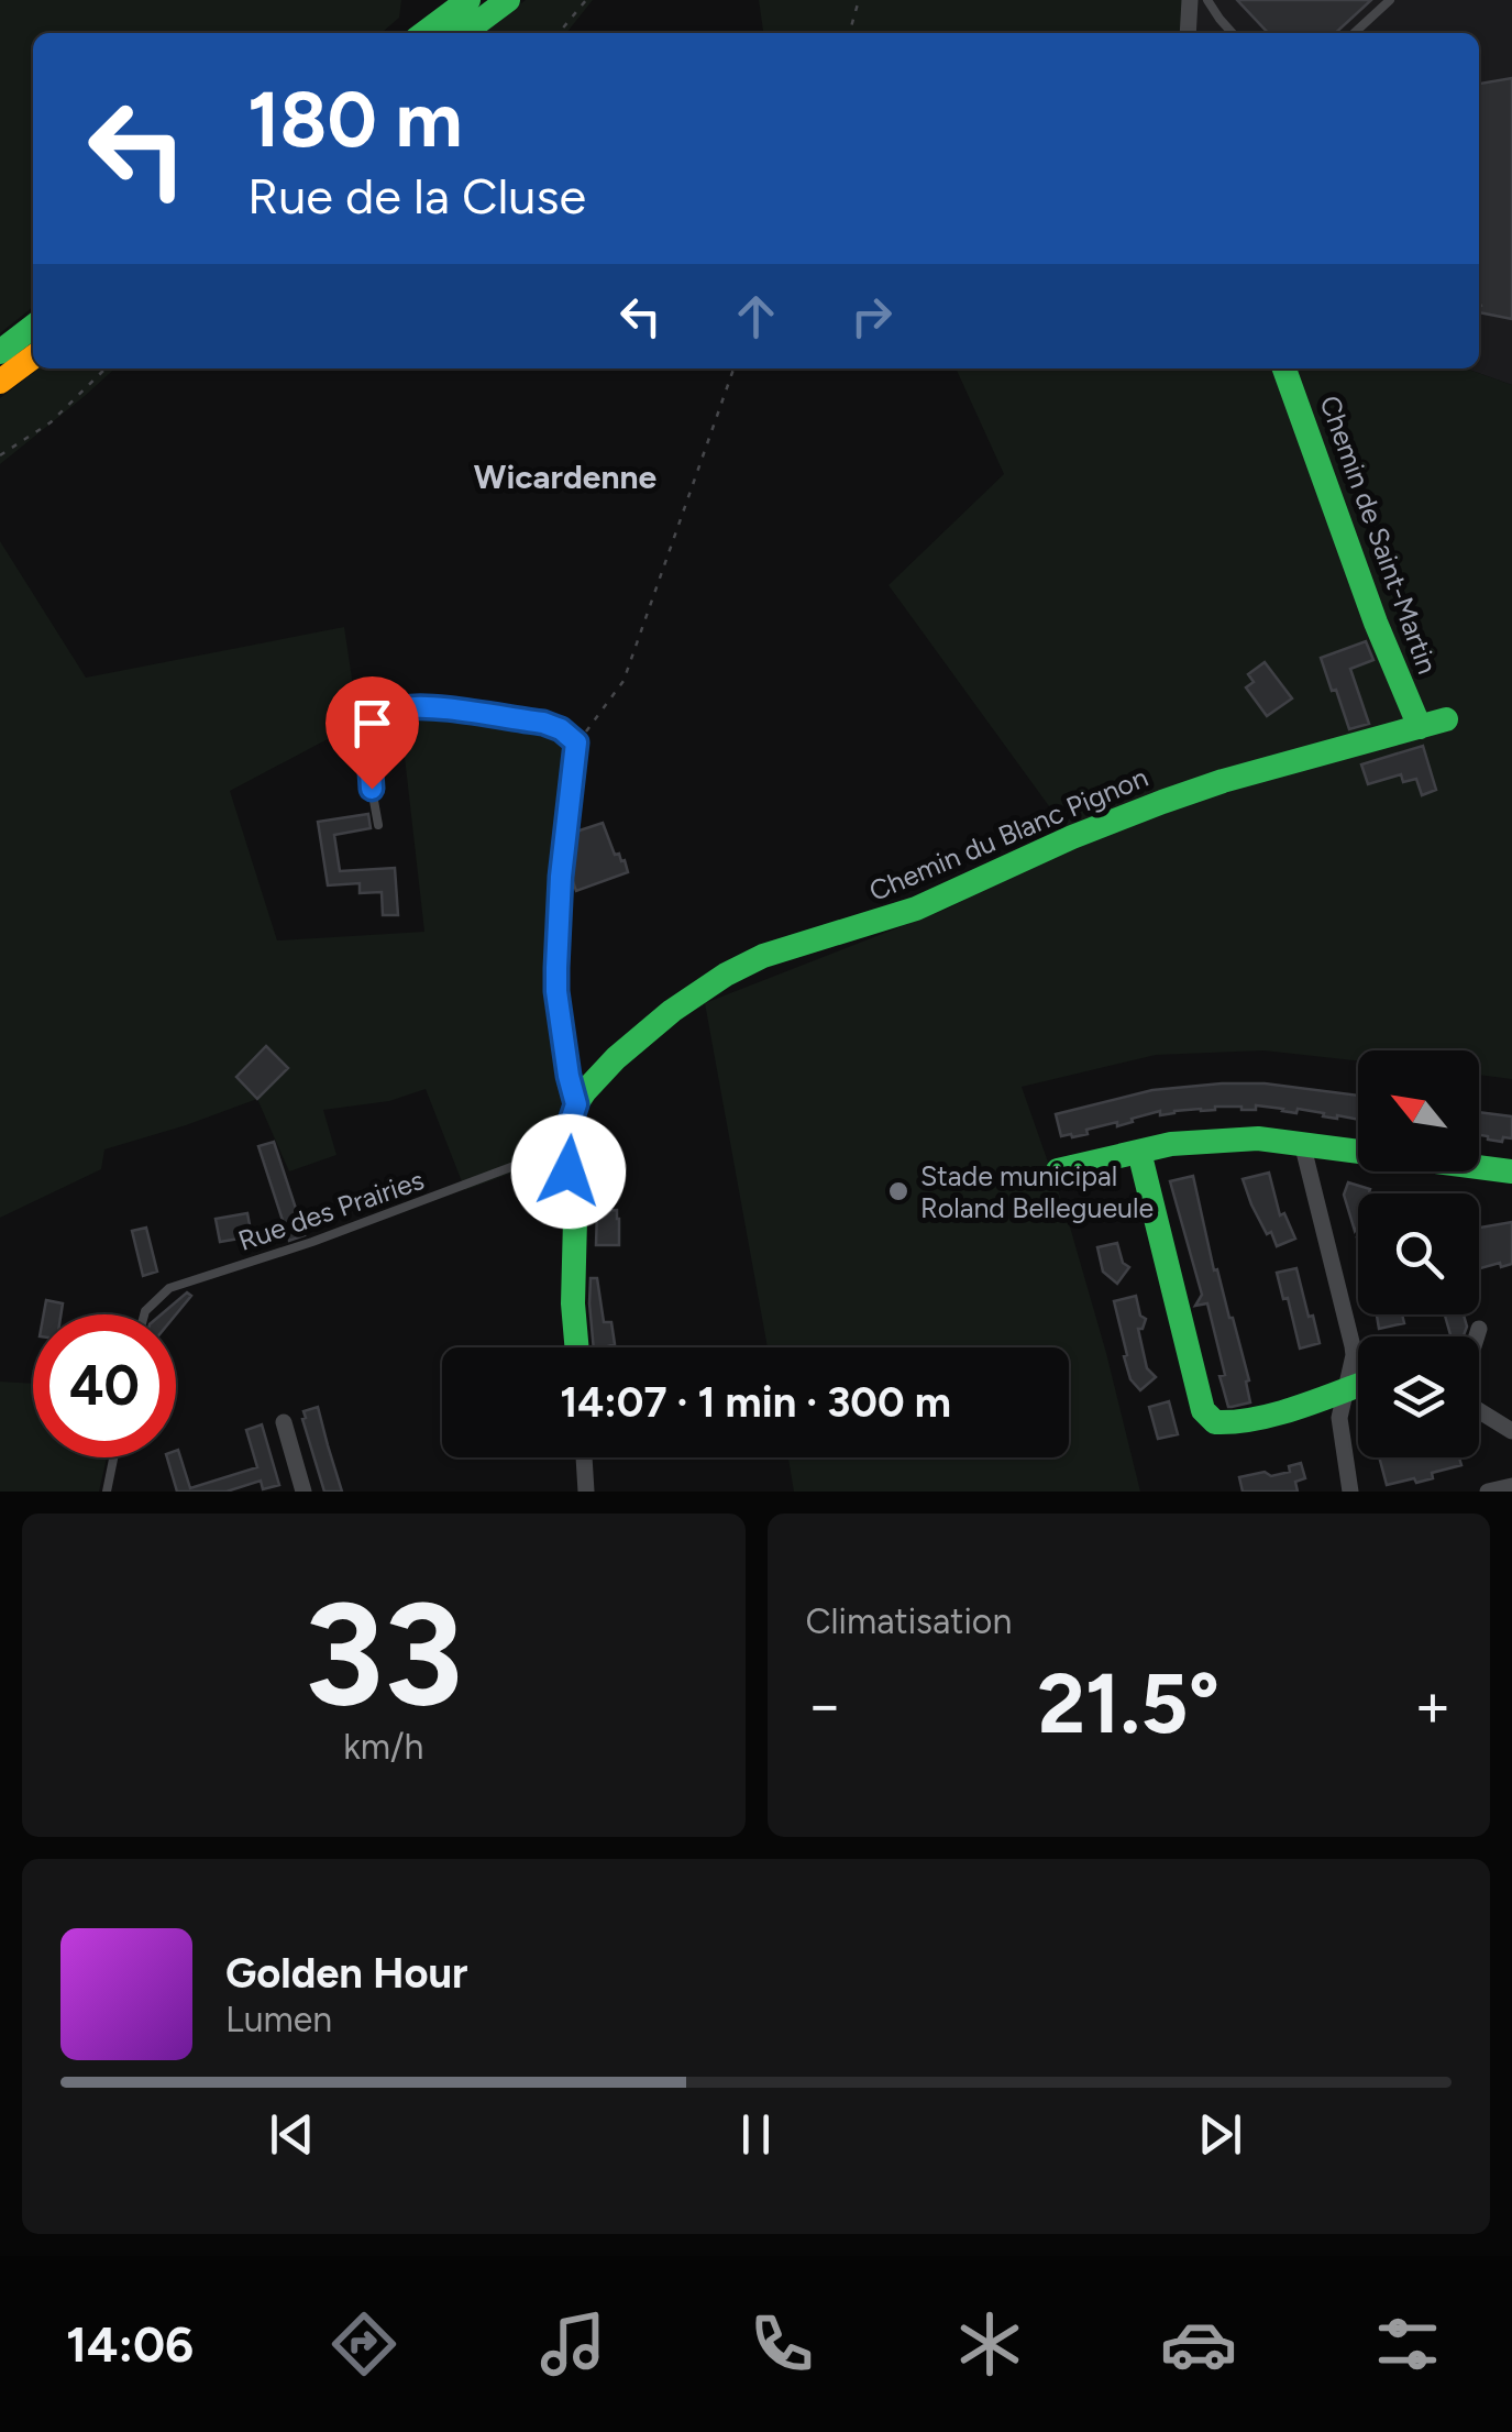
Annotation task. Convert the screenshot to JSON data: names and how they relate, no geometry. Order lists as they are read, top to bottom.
{
  "streets": {
    "main road": ["Chemin de Saint-Martin", "Chemin du Blanc Pignon"],
    "lane": ["Rue des Prairies"]
  },
  "crossings": [
    ["Chemin de Saint-Martin", "Chemin du Blanc Pignon"]
  ],
  "districts": ["Wicardenne"],
  "places": ["Stade municipal Roland Bellegueule"],
  "north": "top left",
  "page": {
    "turn": ["180 m", "Rue de la Cluse"],
    "limit": "40",
    "trip": "14:07 · 1 min · 300 m",
    "tile": [
      ["33", "km/h"],
      "Climatisation"
    ],
    "heat": ["−", "21.5°", "+"],
    "song": ["Golden Hour", "Lumen"],
    "tabs": "14:06"
  }
}
